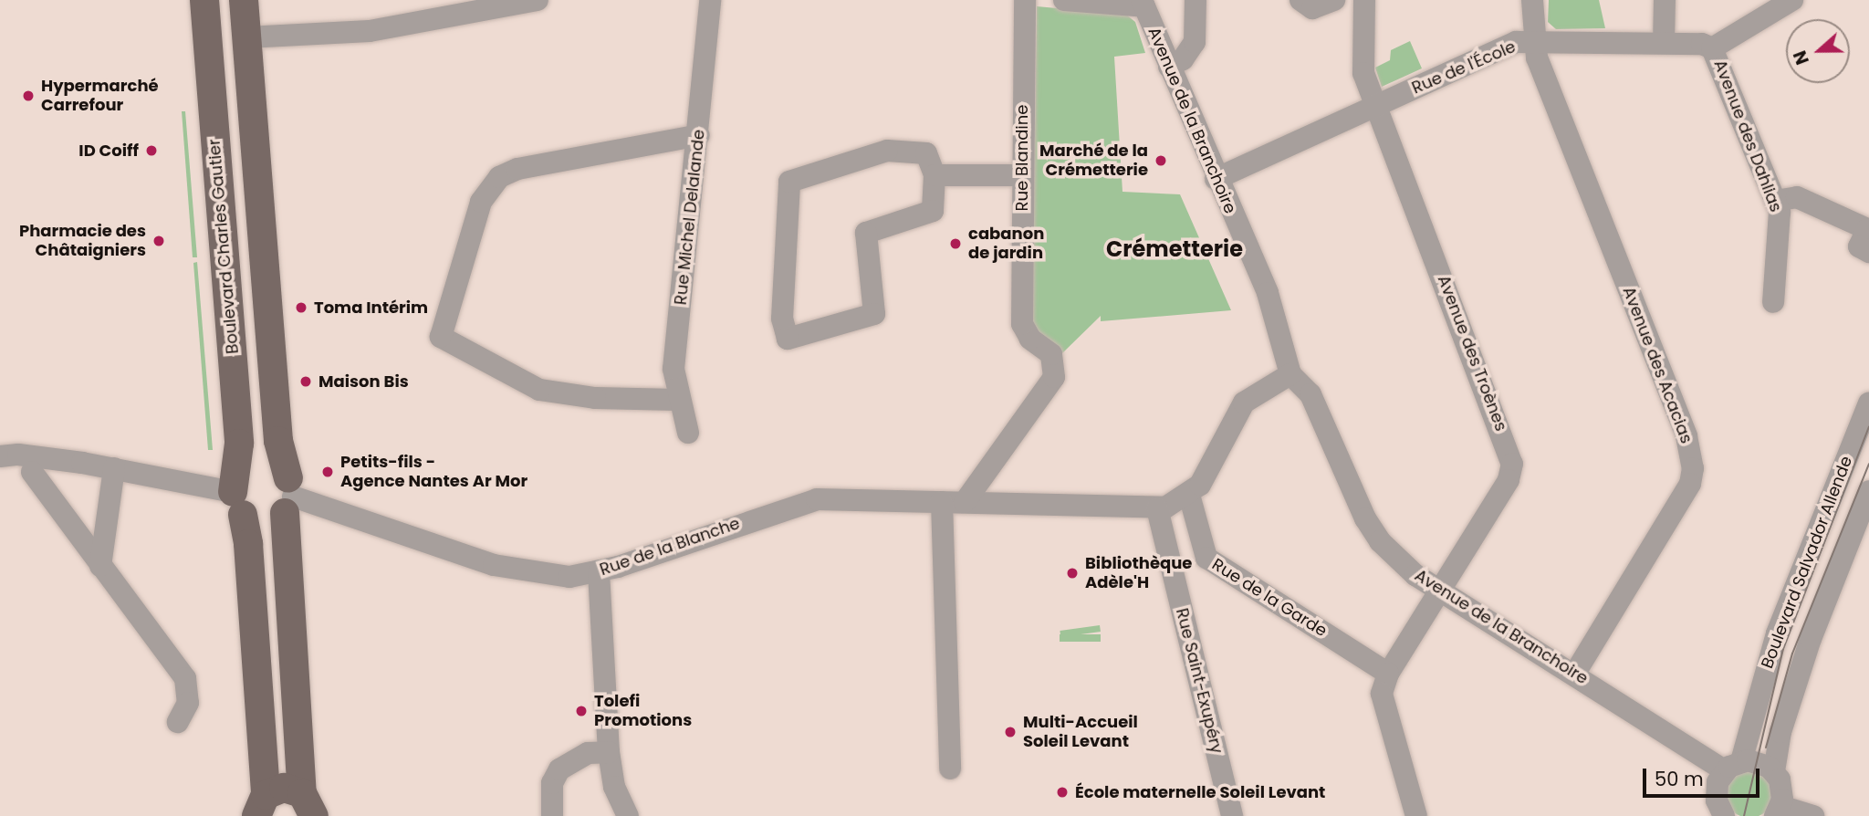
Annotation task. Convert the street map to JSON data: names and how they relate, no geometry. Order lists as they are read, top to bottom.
{
  "streets": {
    "main road": ["Boulevard Charles Gautier"],
    "street": [
      "Rue de l'École",
      "Avenue de la Branchoire",
      "Avenue des Dahlias",
      "Rue Blandine",
      "Rue Michel Delalande",
      "Avenue des Troènes",
      "Avenue des Acacias",
      "Rue de la Blanche",
      "Boulevard Salvador Allende",
      "Rue de la Garde",
      "Rue Saint-Exupéry"
    ]
  },
  "crossings": [
    ["Rue de l'École", "Avenue de la Branchoire"],
    ["Rue de l'École", "Avenue des Dahlias"],
    ["Rue de l'École", "Avenue des Troènes"],
    ["Rue de l'École", "Avenue des Acacias"],
    ["Avenue de la Branchoire", "Avenue des Troènes"],
    ["Avenue de la Branchoire", "Avenue des Acacias"],
    ["Avenue de la Branchoire", "Rue de la Blanche"],
    ["Avenue de la Branchoire", "Boulevard Salvador Allende"],
    ["Rue Blandine", "Rue de la Blanche"],
    ["Boulevard Charles Gautier", "Rue de la Blanche"],
    ["Rue de la Blanche", "Rue de la Garde"],
    ["Rue de la Blanche", "Rue Saint-Exupéry"]
  ],
  "districts": ["Crémetterie"],
  "places": [
    "Hypermarché Carrefour",
    "ID Coiff",
    "Marché de la Crémetterie",
    "Pharmacie des Châtaigniers",
    "cabanon de jardin",
    "Toma Intérim",
    "Maison Bis",
    "Petits-fils - Agence Nantes Ar Mor",
    "Bibliothèque Adèle'H",
    "Tolefi Promotions",
    "Multi-Accueil Soleil Levant",
    "École maternelle Soleil Levant"
  ],
  "scale_bar": "50 m",
  "north": "left"
}
